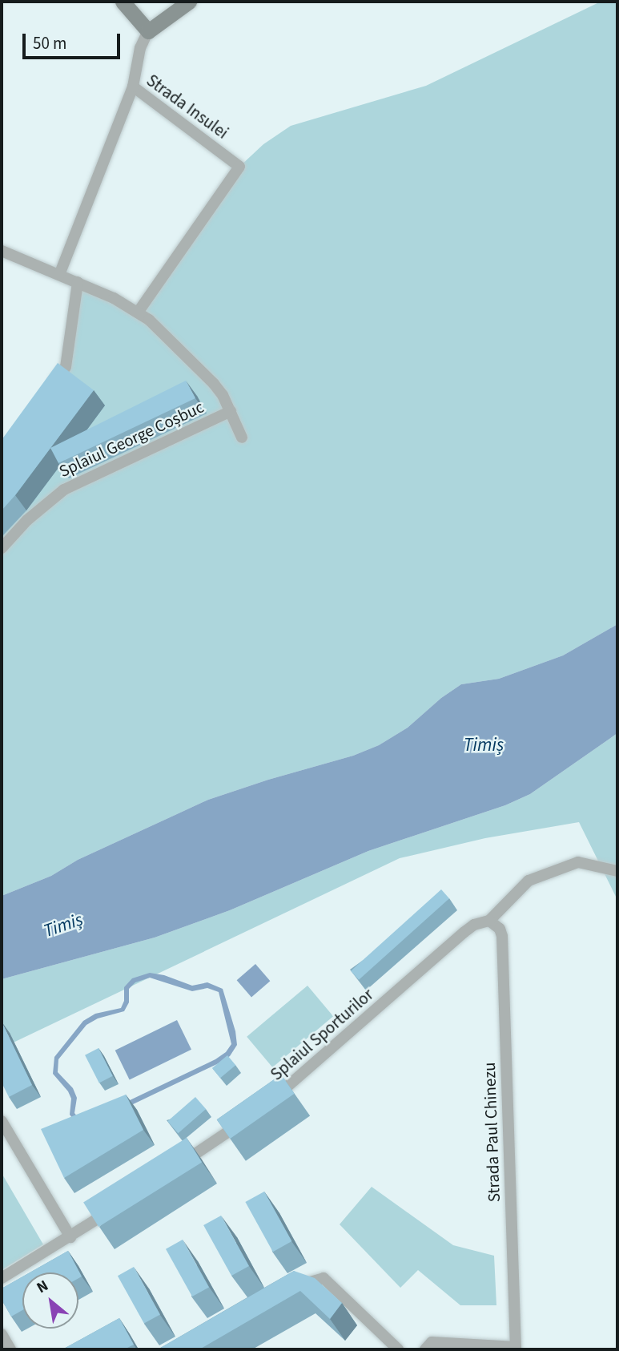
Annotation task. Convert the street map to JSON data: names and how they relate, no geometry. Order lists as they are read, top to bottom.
{
  "streets": {
    "street": [
      "Strada Insulei",
      "Splaiul George Coșbuc",
      "Splaiul Sporturilor",
      "Strada Paul Chinezu"
    ]
  },
  "crossings": [
    ["Splaiul Sporturilor", "Strada Paul Chinezu"]
  ],
  "water": ["Timiș"],
  "scale_bar": "50 m",
  "north": "top left"
}
